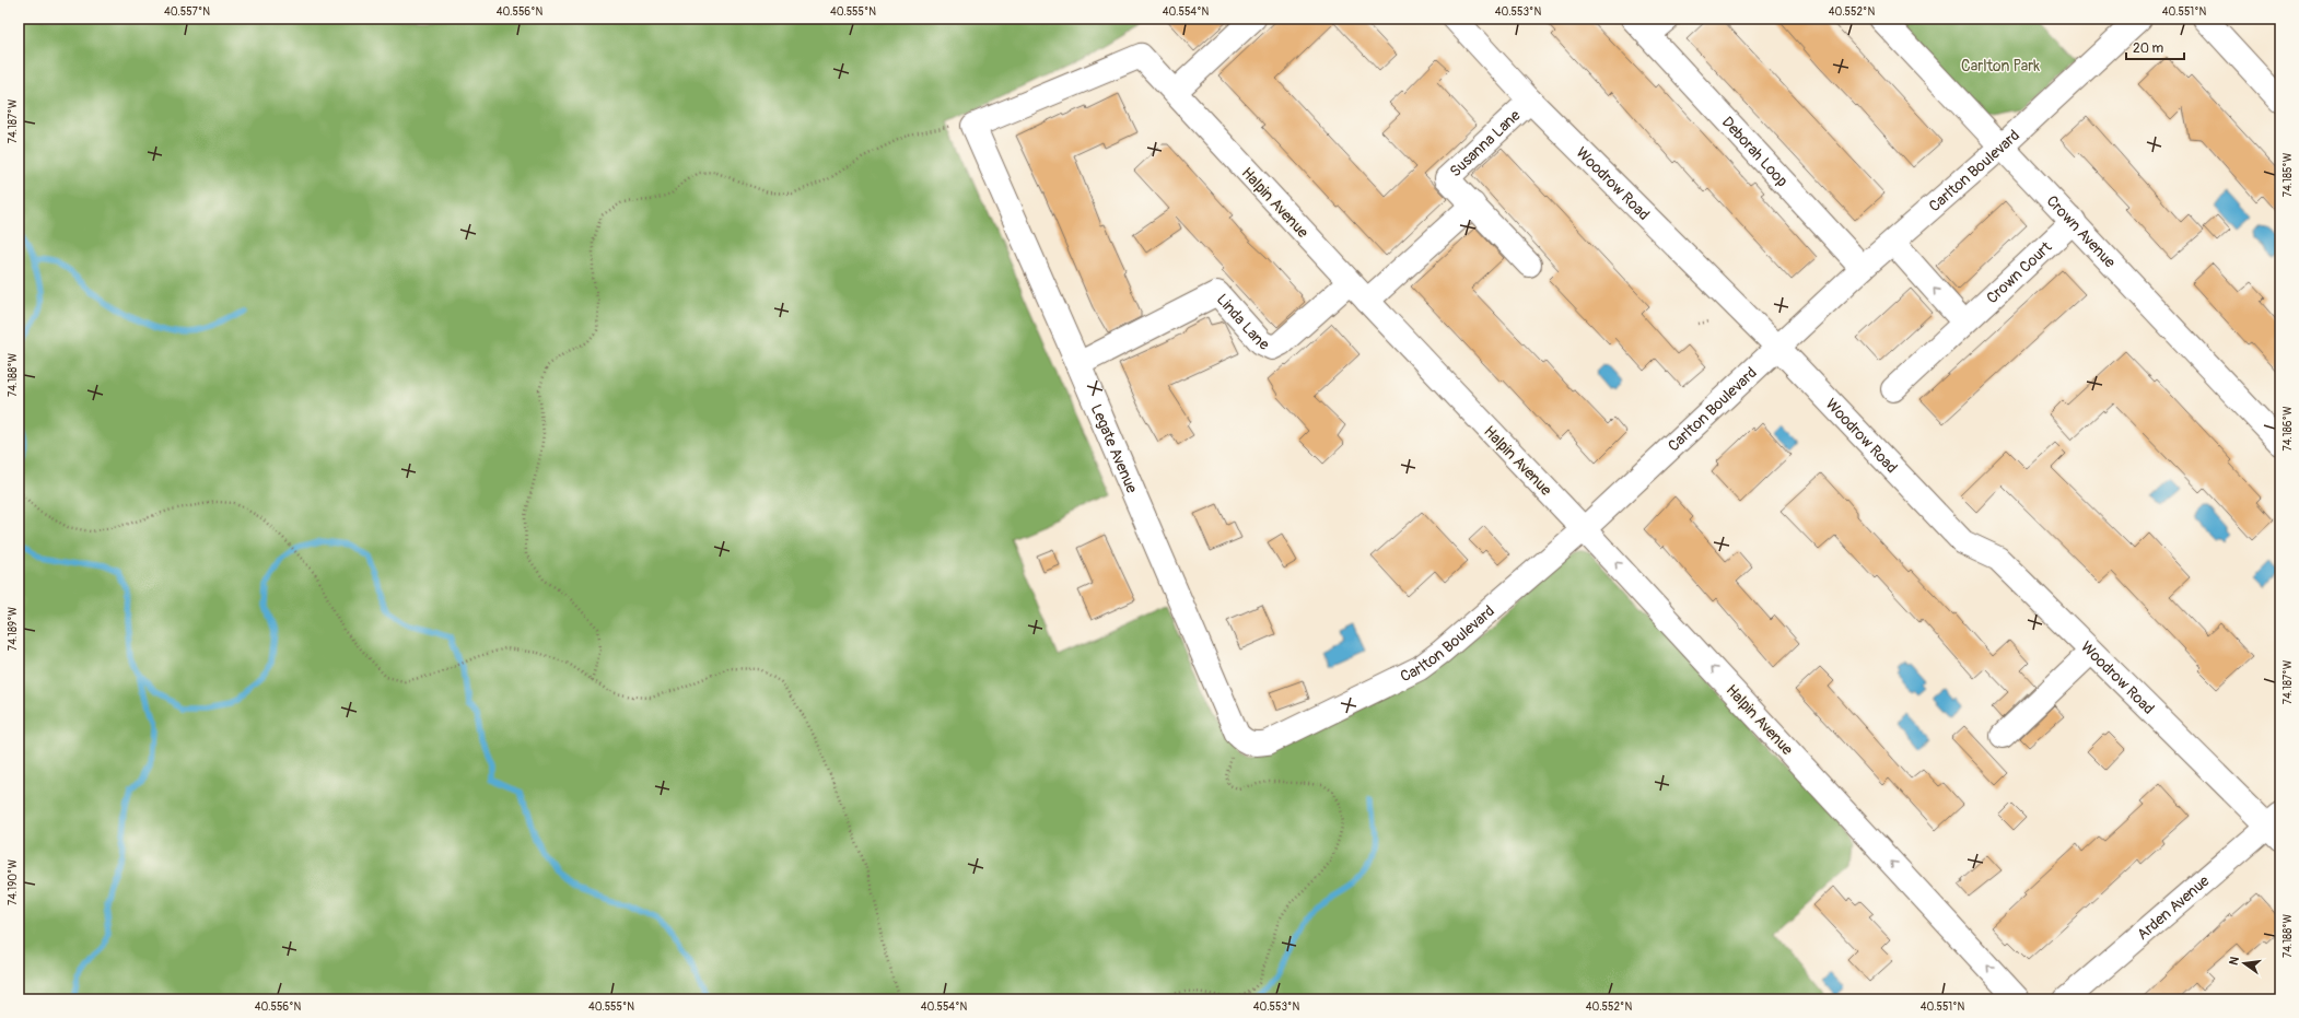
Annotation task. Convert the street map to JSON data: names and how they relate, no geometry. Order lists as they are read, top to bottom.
{
  "streets": {
    "street": [
      "Susanna Lane",
      "Deborah Loop",
      "Carlton Boulevard",
      "Woodrow Road",
      "Halpin Avenue",
      "Crown Avenue",
      "Crown Court",
      "Linda Lane",
      "Legate Avenue",
      "Arden Avenue"
    ]
  },
  "crossings": [
    ["Susanna Lane", "Woodrow Road"],
    ["Deborah Loop", "Carlton Boulevard"],
    ["Carlton Boulevard", "Woodrow Road"],
    ["Carlton Boulevard", "Halpin Avenue"],
    ["Carlton Boulevard", "Crown Avenue"],
    ["Carlton Boulevard", "Legate Avenue"],
    ["Woodrow Road", "Arden Avenue"],
    ["Halpin Avenue", "Linda Lane"],
    ["Halpin Avenue", "Legate Avenue"],
    ["Crown Avenue", "Crown Court"],
    ["Linda Lane", "Legate Avenue"]
  ],
  "one_way": ["Halpin Avenue"],
  "parks": ["Carlton Park"],
  "scale_bar": "20 m",
  "north": "left",
  "coordinates": [
    "40.557°N",
    "40.556°N",
    "40.555°N",
    "40.554°N",
    "40.553°N",
    "40.552°N",
    "40.551°N",
    "74.187°W",
    "74.185°W",
    "74.188°W",
    "74.186°W",
    "74.189°W",
    "74.190°W"
  ]
}
